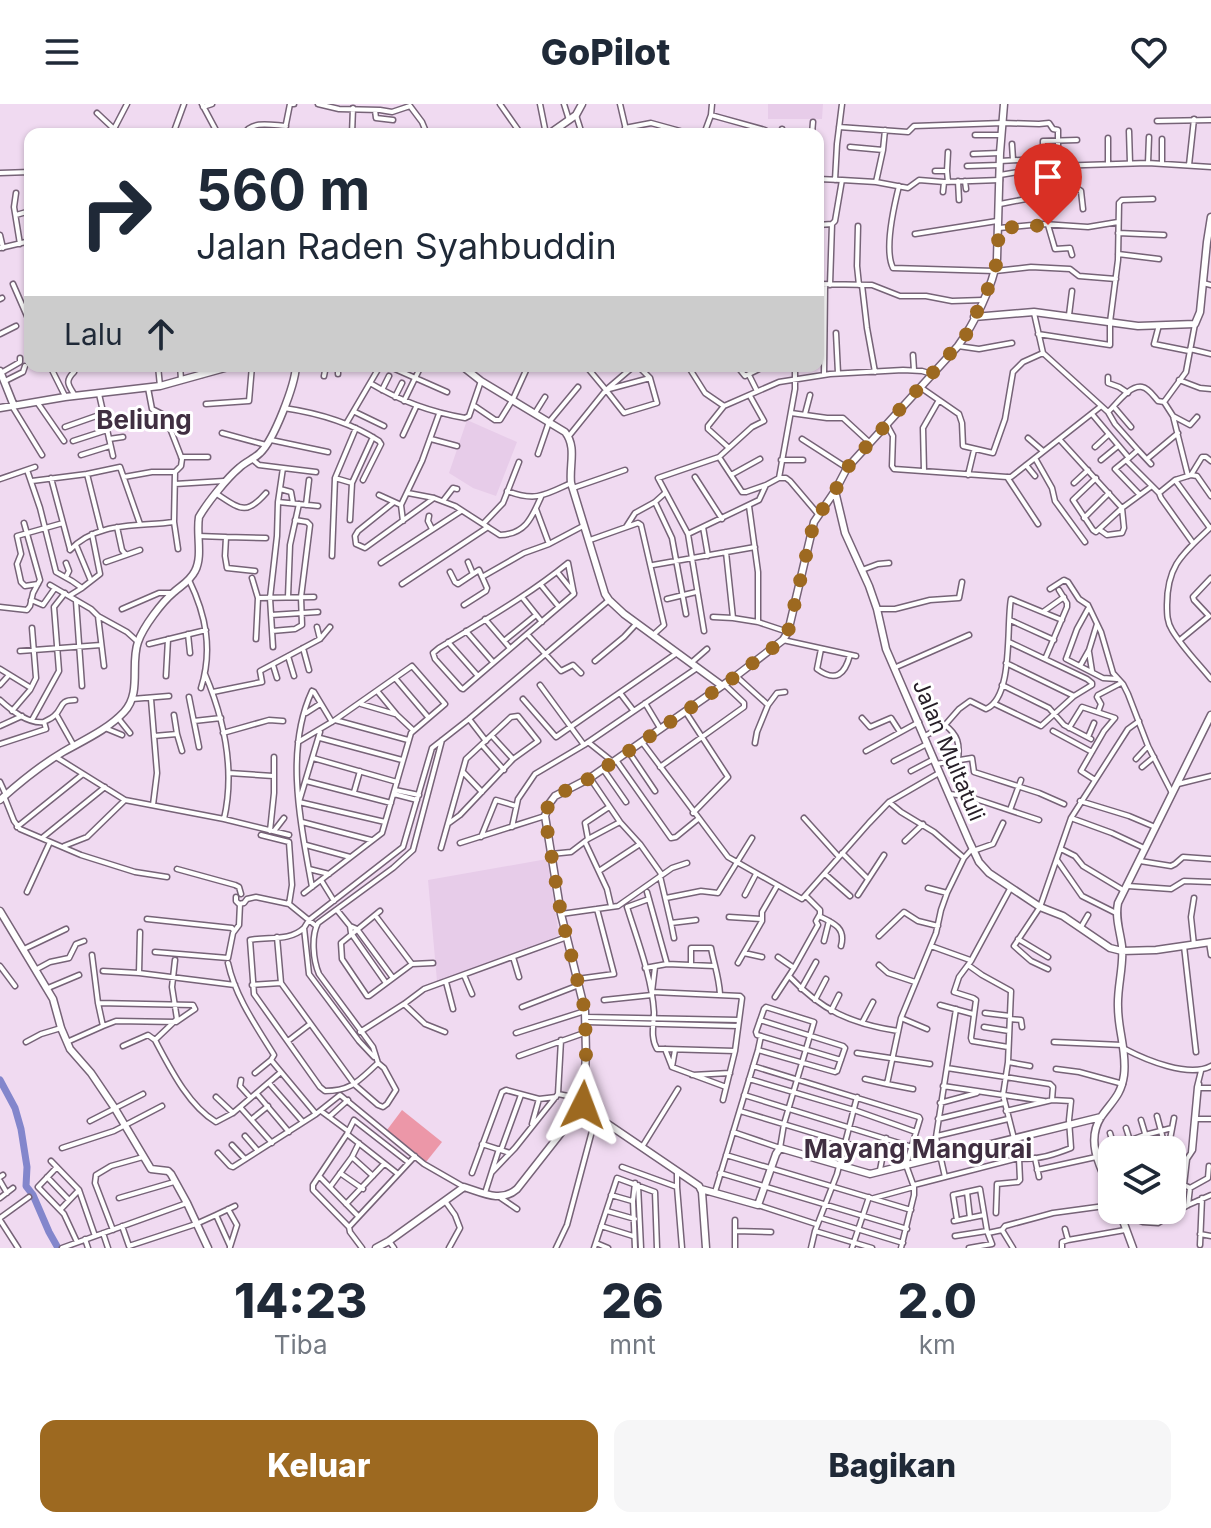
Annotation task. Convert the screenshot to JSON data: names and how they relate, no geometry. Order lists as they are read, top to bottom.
{
  "streets": {
    "main road": ["Jalan Multatuli"]
  },
  "districts": ["Beliung", "Mayang Mangurai"],
  "page": {
    "header": "GoPilot",
    "turn": ["560 m", "Jalan Raden Syahbuddin"],
    "then": "Lalu",
    "eta": [
      "14:23",
      "Tiba",
      "26",
      "mnt",
      "2.0",
      "km"
    ],
    "buttons": ["Keluar", "Bagikan"]
  }
}
